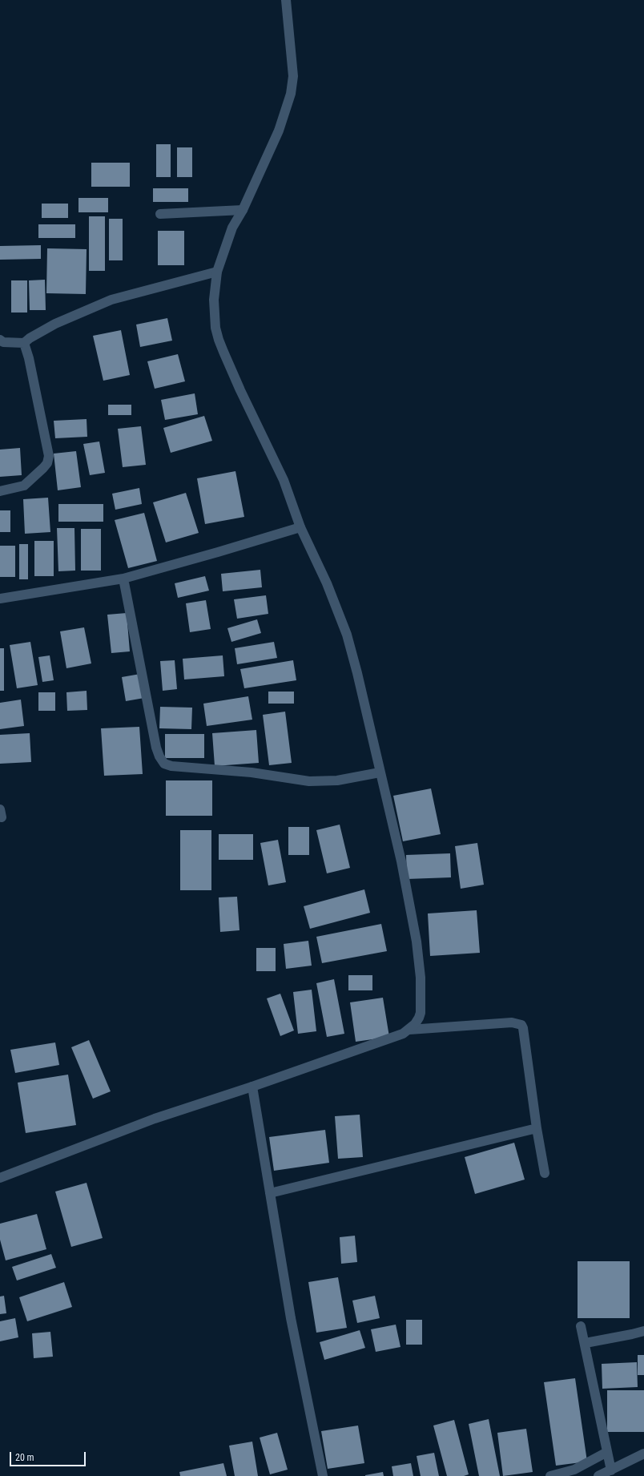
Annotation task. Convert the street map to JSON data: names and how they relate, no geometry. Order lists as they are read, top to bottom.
{
  "scale_bar": "20 m"
}
